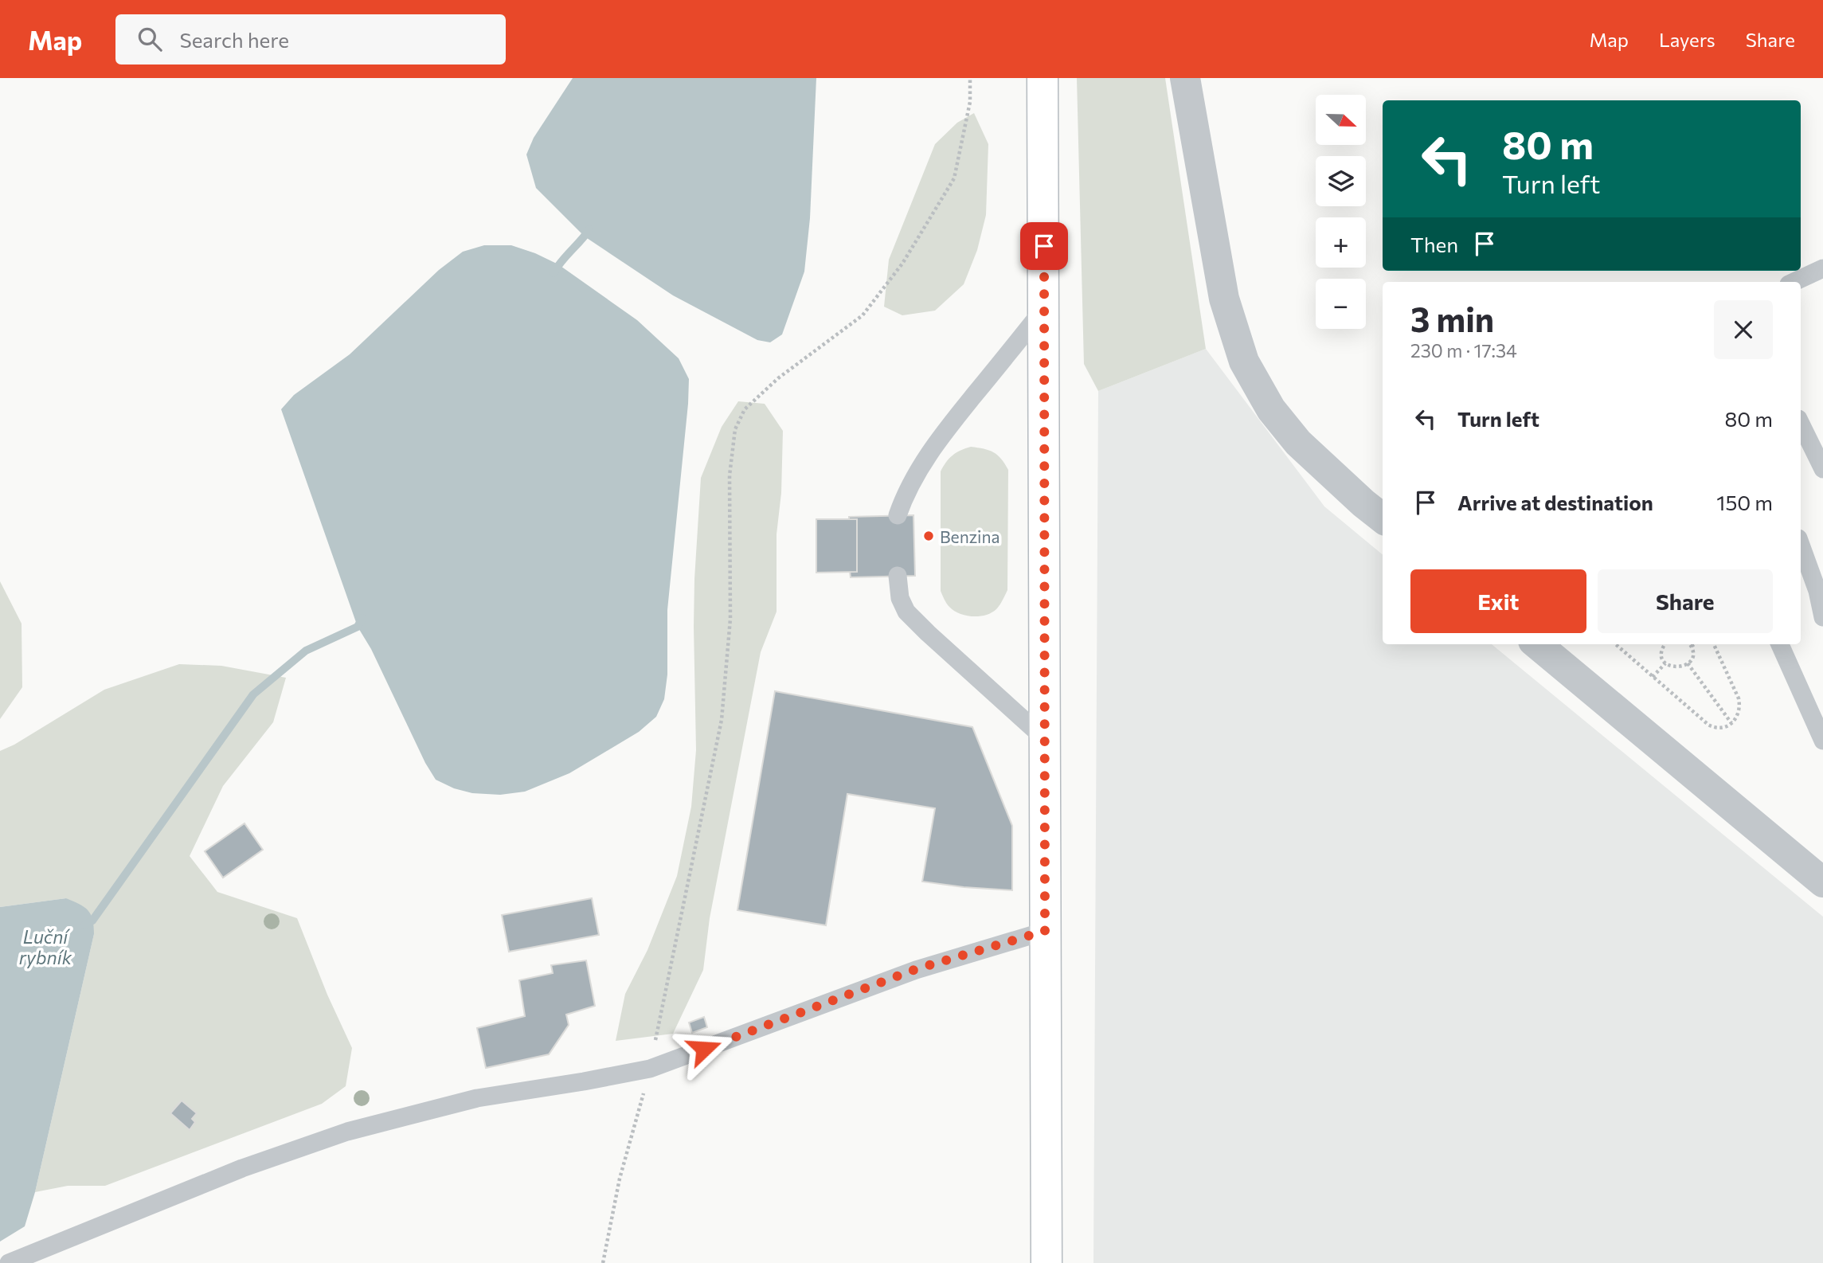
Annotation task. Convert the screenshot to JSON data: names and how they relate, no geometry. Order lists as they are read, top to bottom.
{
  "water": ["Luční rybník"],
  "places": ["Benzina"],
  "north": "right",
  "page": {
    "header": "Map",
    "search": "Search here",
    "nav": ["Map", "Layers", "Share"],
    "map_buttons": ["+", "−"],
    "turn": ["80 m", "Turn left"],
    "then": "Then",
    "heading": ["3 min", "230 m · 17:34"],
    "list": [
      {
        "name": "Turn left",
        "value": "80 m"
      },
      {
        "name": "Arrive at destination",
        "value": "150 m"
      }
    ],
    "buttons": ["Exit", "Share"]
  }
}
